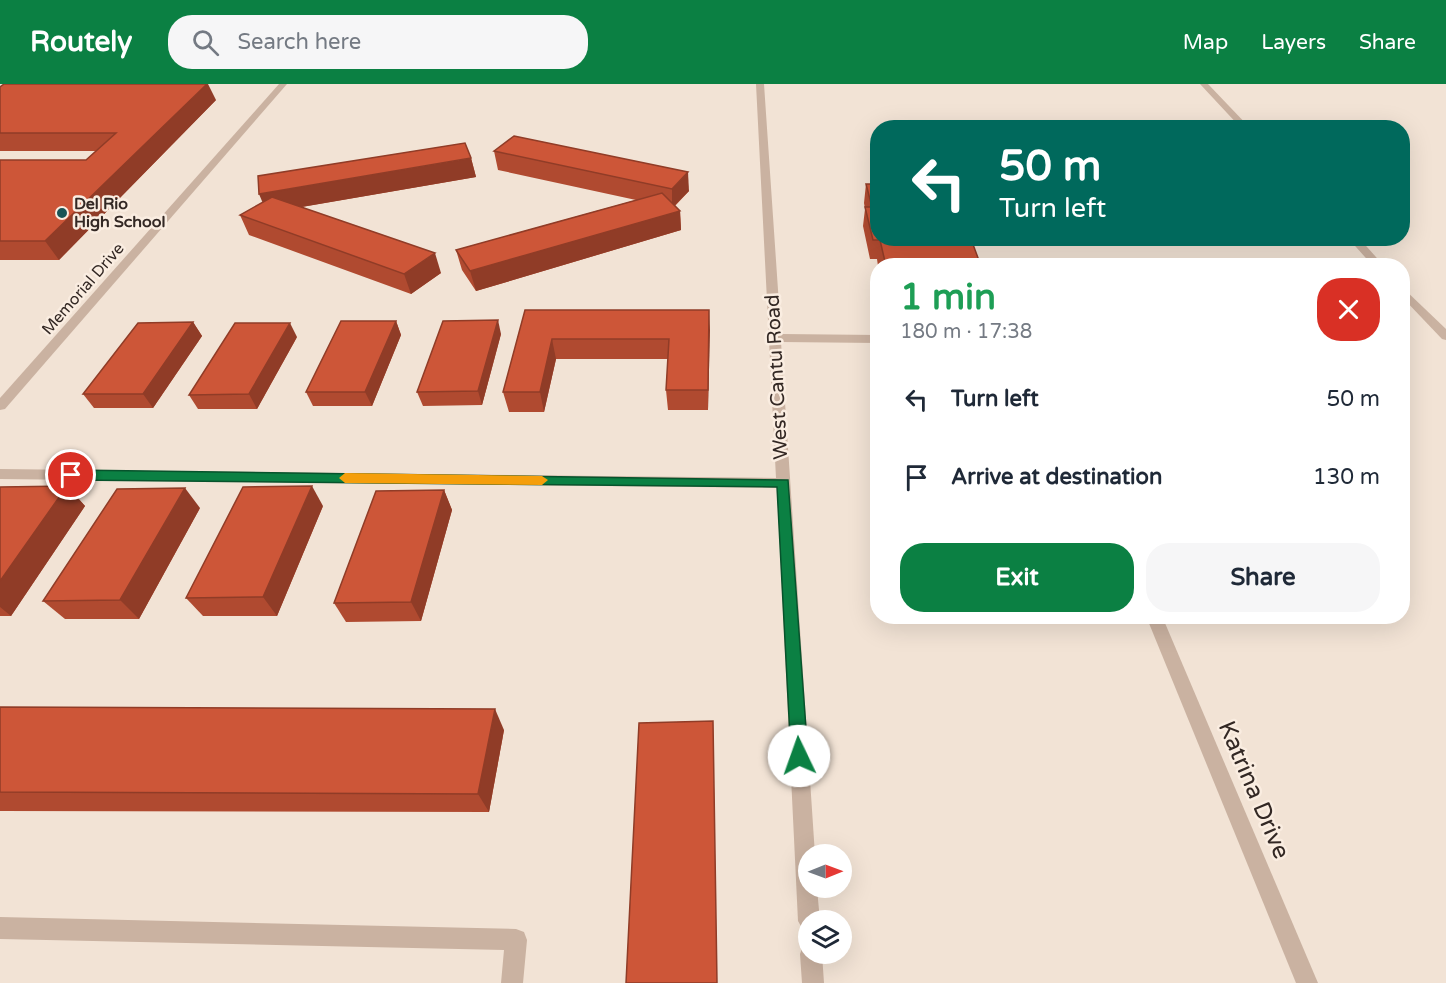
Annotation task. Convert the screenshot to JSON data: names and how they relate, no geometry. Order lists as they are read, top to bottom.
{
  "streets": {
    "street": ["Memorial Drive", "West Cantu Road", "Katrina Drive"]
  },
  "places": ["Del Rio High School"],
  "north": "right",
  "page": {
    "header": "Routely",
    "search": "Search here",
    "nav": ["Map", "Layers", "Share"],
    "turn": ["50 m", "Turn left"],
    "heading": ["1 min", "180 m · 17:38"],
    "list": [
      {
        "name": "Turn left",
        "value": "50 m"
      },
      {
        "name": "Arrive at destination",
        "value": "130 m"
      }
    ],
    "buttons": ["Exit", "Share"]
  }
}
